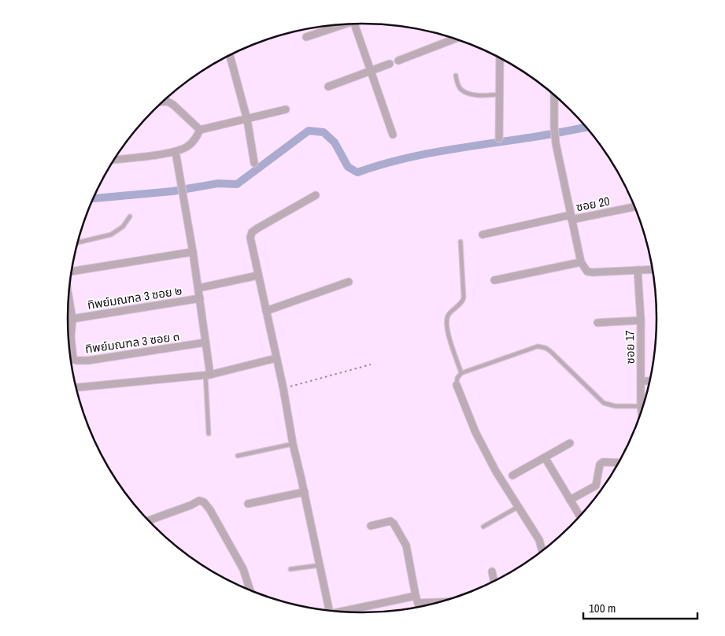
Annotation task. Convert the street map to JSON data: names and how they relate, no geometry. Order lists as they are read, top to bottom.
{
  "streets": {
    "street": [
      "ซอย 20",
      "ทิพย์มณฑล 3 ซอย ๒",
      "ทิพย์มณฑล 3 ซอย ๓",
      "ซอย 17"
    ]
  },
  "crossings": [
    ["ทิพย์มณฑล 3 ซอย ๒", "ทิพย์มณฑล 3 ซอย ๓"]
  ],
  "scale_bar": "100 m"
}
